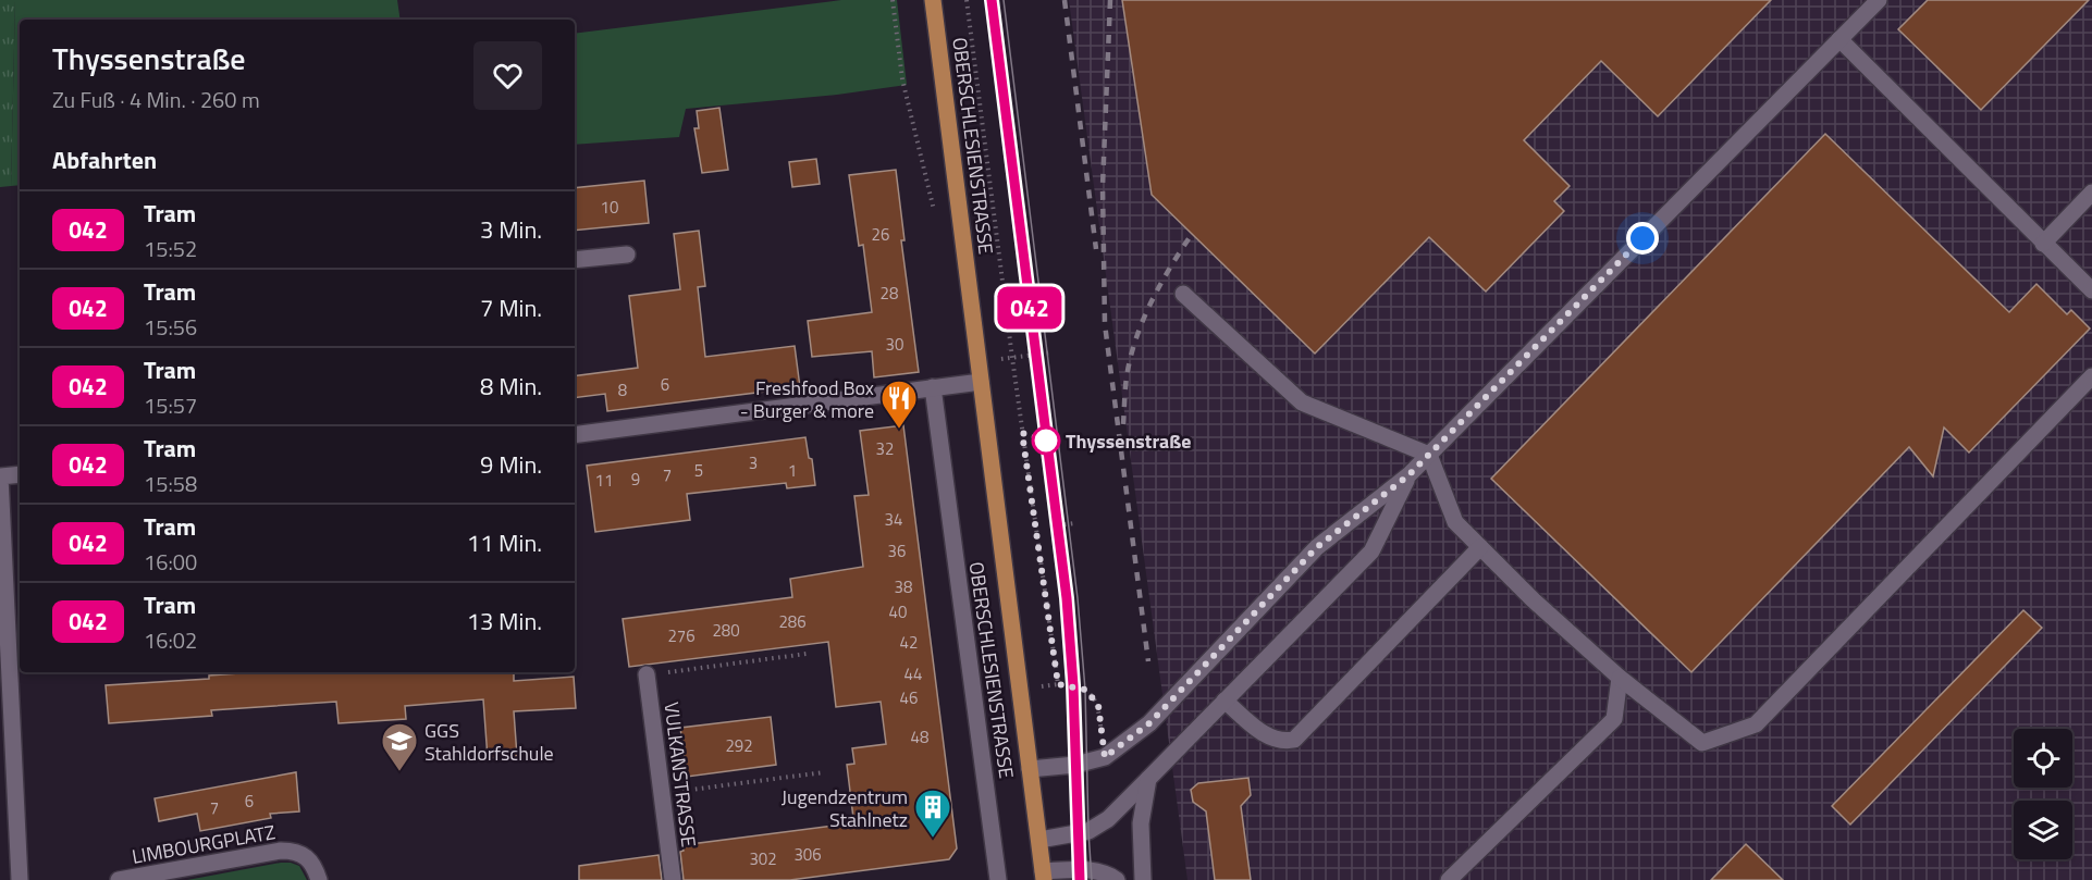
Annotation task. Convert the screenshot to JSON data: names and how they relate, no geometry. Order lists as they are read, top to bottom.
{
  "streets": {
    "main road": ["OBERSCHLESIENSTRASSE"],
    "street": ["VULKANSTRASSE", "LIMBOURGPLATZ"]
  },
  "places": {
    "restaurant": ["Freshfood Box - Burger & more"],
    "other": ["Thyssenstraße"],
    "school or university": ["GGS Stahldorfschule"],
    "building": ["Jugendzentrum Stahlnetz"]
  },
  "lines": ["tram line 042"],
  "house_numbers": [
    "10",
    "26",
    "28",
    "30",
    "6",
    "8",
    "32",
    "3",
    "5",
    "1",
    "7",
    "9",
    "11",
    "34",
    "36",
    "38",
    "40",
    "286",
    "280",
    "276",
    "42",
    "44",
    "46",
    "48",
    "292",
    "6",
    "7",
    "306",
    "302"
  ],
  "page": {
    "on_map": "042",
    "heading": [
      ["Thyssenstraße", "Zu Fuß · 4 Min. · 260 m"],
      "Abfahrten"
    ],
    "list": [
      {
        "mark": "042",
        "name": "Tram",
        "note": "15:52",
        "value": "3 Min."
      },
      {
        "mark": "042",
        "name": "Tram",
        "note": "15:56",
        "value": "7 Min."
      },
      {
        "mark": "042",
        "name": "Tram",
        "note": "15:57",
        "value": "8 Min."
      },
      {
        "mark": "042",
        "name": "Tram",
        "note": "15:58",
        "value": "9 Min."
      },
      {
        "mark": "042",
        "name": "Tram",
        "note": "16:00",
        "value": "11 Min."
      },
      {
        "mark": "042",
        "name": "Tram",
        "note": "16:02",
        "value": "13 Min."
      }
    ]
  }
}
